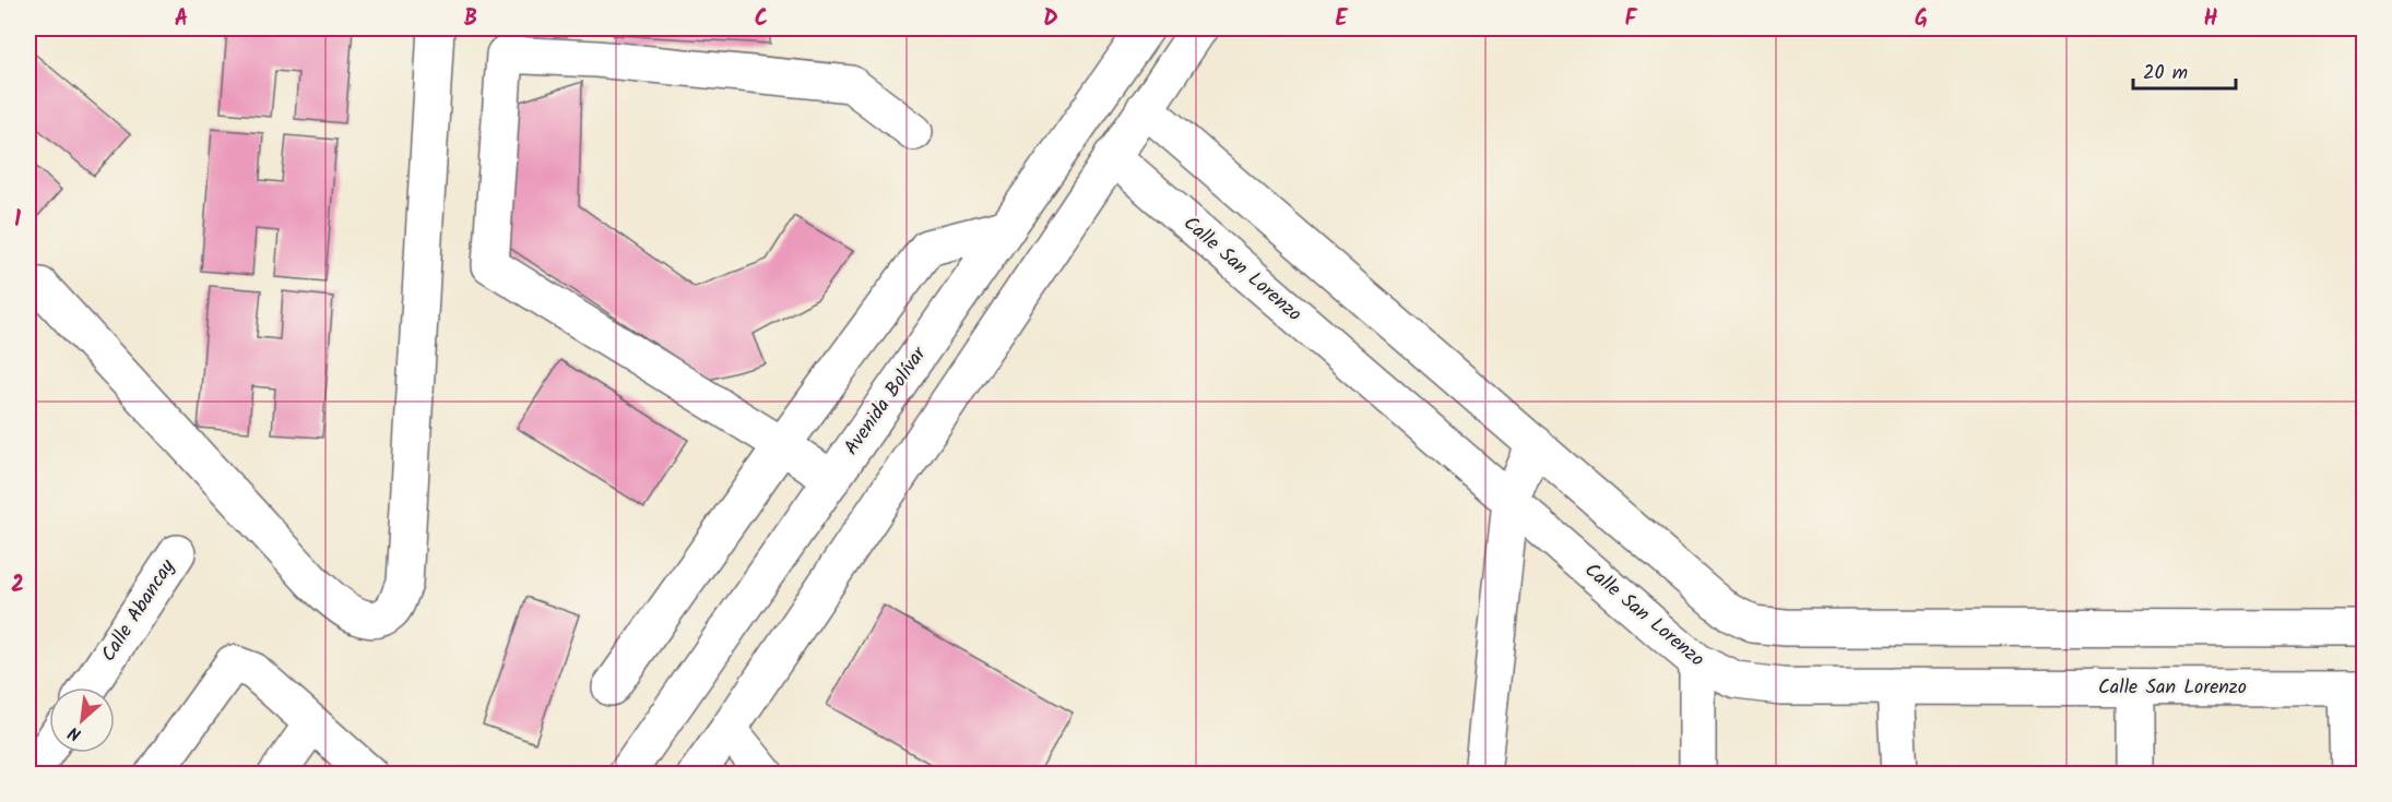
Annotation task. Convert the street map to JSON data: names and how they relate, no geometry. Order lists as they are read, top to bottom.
{
  "streets": {
    "street": ["Calle San Lorenzo", "Avenida Bolívar", "Calle Abancay"]
  },
  "scale_bar": "20 m",
  "north": "bottom left",
  "grid": {
    "columns": [
      "A",
      "B",
      "C",
      "D",
      "E",
      "F",
      "G",
      "H"
    ],
    "rows": ["1", "2"]
  }
}
